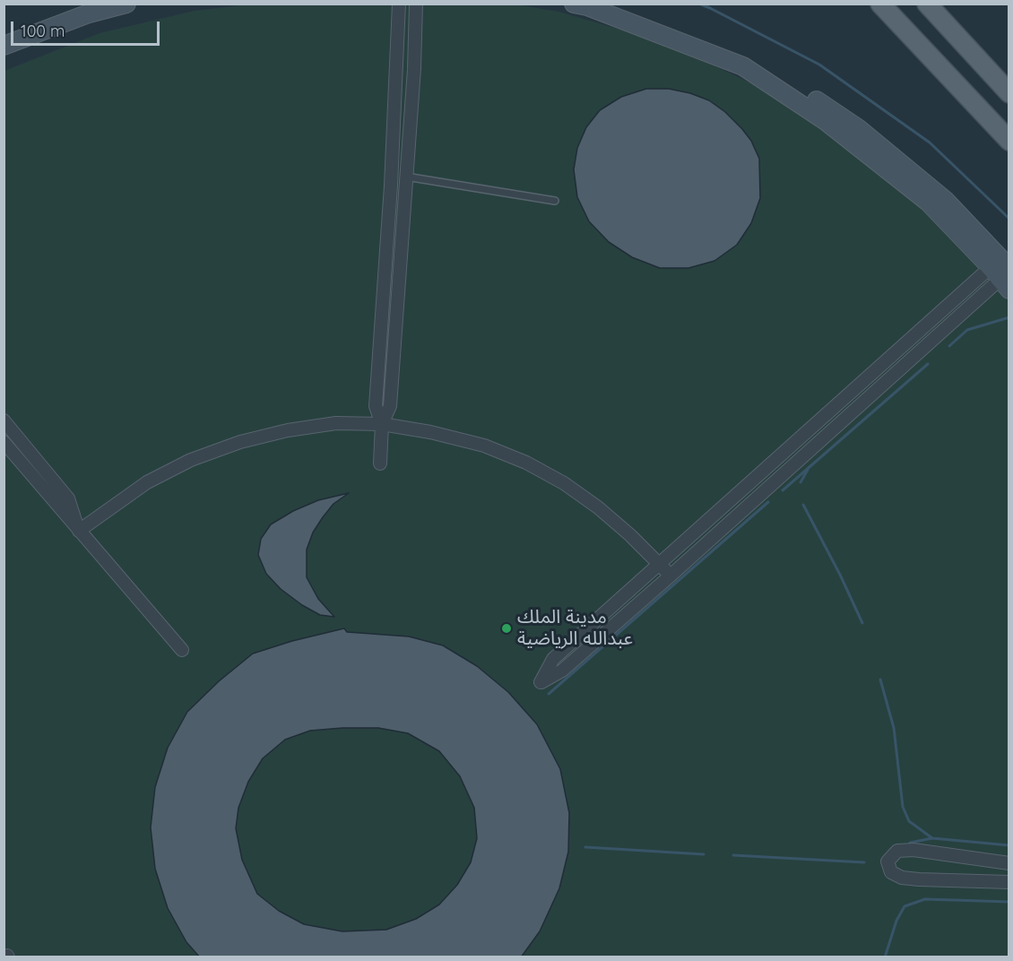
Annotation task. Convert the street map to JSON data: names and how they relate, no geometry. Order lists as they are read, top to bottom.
{
  "places": ["مدينة الملك عبدالله الرياضية"],
  "scale_bar": "100 m"
}
